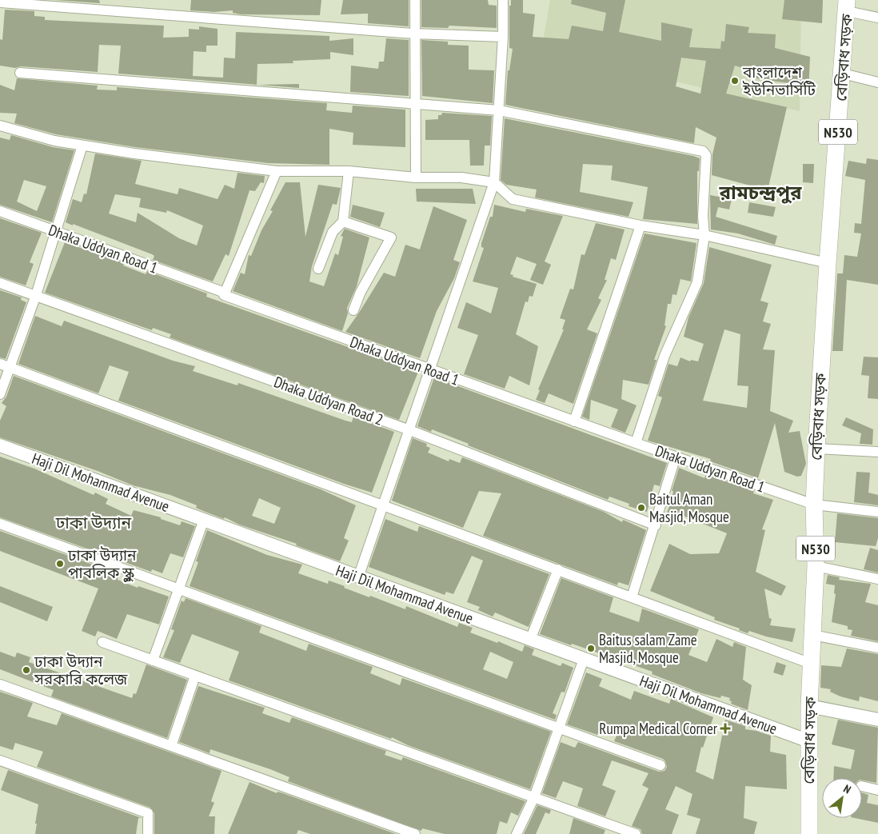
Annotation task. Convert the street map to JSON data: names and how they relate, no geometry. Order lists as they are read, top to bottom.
{
  "streets": {
    "highway": ["বেড়িবাধ সড়ক", "N530"],
    "street": ["Dhaka Uddyan Road 1", "Dhaka Uddyan Road 2", "Haji Dil Mohammad Avenue"]
  },
  "crossings": [
    ["বেড়িবাধ সড়ক", "Dhaka Uddyan Road 1"],
    ["বেড়িবাধ সড়ক", "Haji Dil Mohammad Avenue"]
  ],
  "districts": ["রামচন্দ্রপুর", "ঢাকা উদ্যান"],
  "places": {
    "other": [
      "বাংলাদেশ ইউনিভার্সিটি",
      "Baitul Aman Masjid, Mosque",
      "ঢাকা উদ্যান পাবলিক স্কুল",
      "Baitus salam Zame Masjid, Mosque",
      "ঢাকা উদ্যান সরকারি কলেজ"
    ],
    "health": ["Rumpa Medical Corner"]
  },
  "north": "top right"
}
